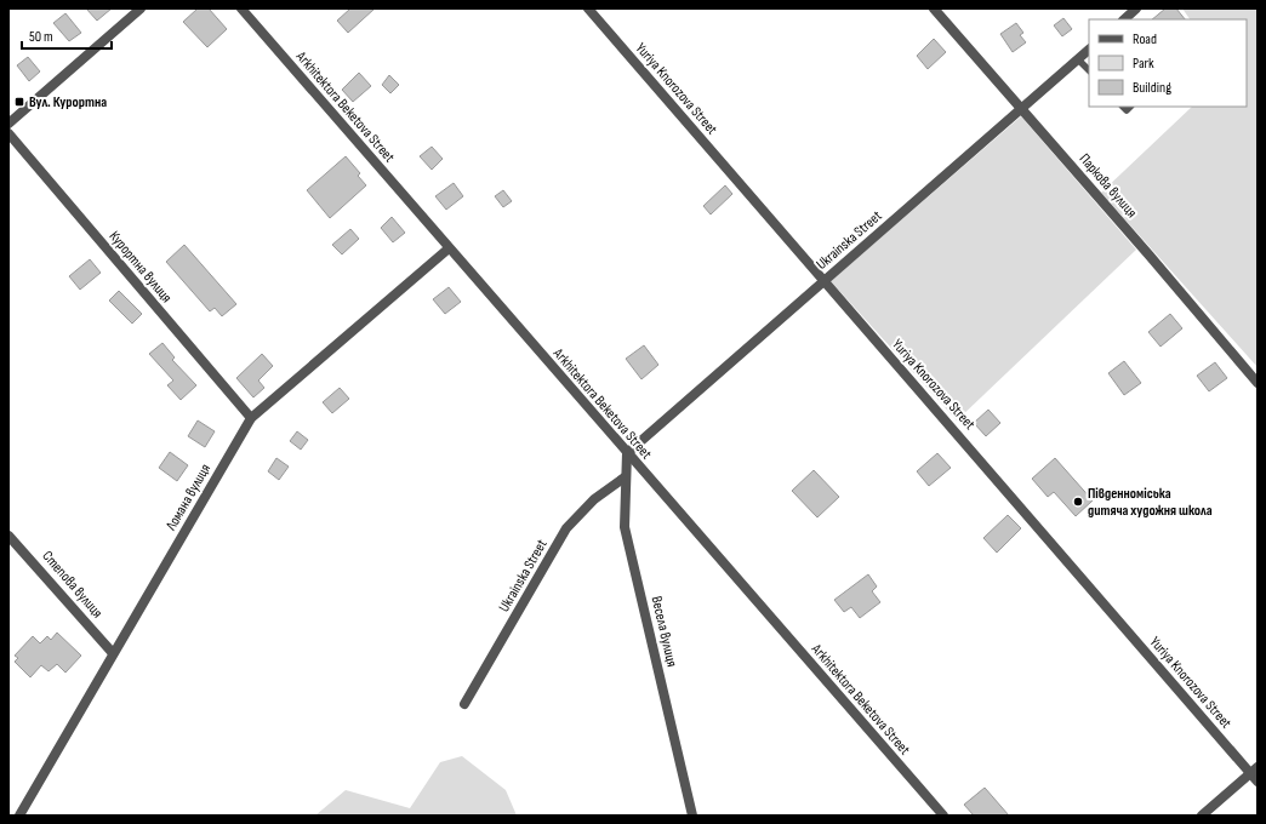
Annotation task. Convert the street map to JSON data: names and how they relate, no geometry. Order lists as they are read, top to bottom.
{
  "streets": {
    "street": [
      "Yuriya Knorozova Street",
      "Arkhitektora Beketova Street",
      "Паркова вулиця",
      "Ukrainska Street",
      "Курортна вулиця",
      "Ломана вулиця",
      "Степова вулиця",
      "Весела вулиця"
    ]
  },
  "crossings": [
    ["Yuriya Knorozova Street", "Ukrainska Street"],
    ["Arkhitektora Beketova Street", "Ukrainska Street"],
    ["Arkhitektora Beketova Street", "Ломана вулиця"],
    ["Arkhitektora Beketova Street", "Весела вулиця"],
    ["Паркова вулиця", "Ukrainska Street"],
    ["Ukrainska Street", "Весела вулиця"],
    ["Курортна вулиця", "Ломана вулиця"],
    ["Ломана вулиця", "Степова вулиця"]
  ],
  "places": {
    "transit": ["Вул. Курортна"],
    "other": ["Південноміська дитяча художня школа"]
  },
  "legend": ["Road", "Park", "Building"],
  "scale_bar": "50 m"
}
